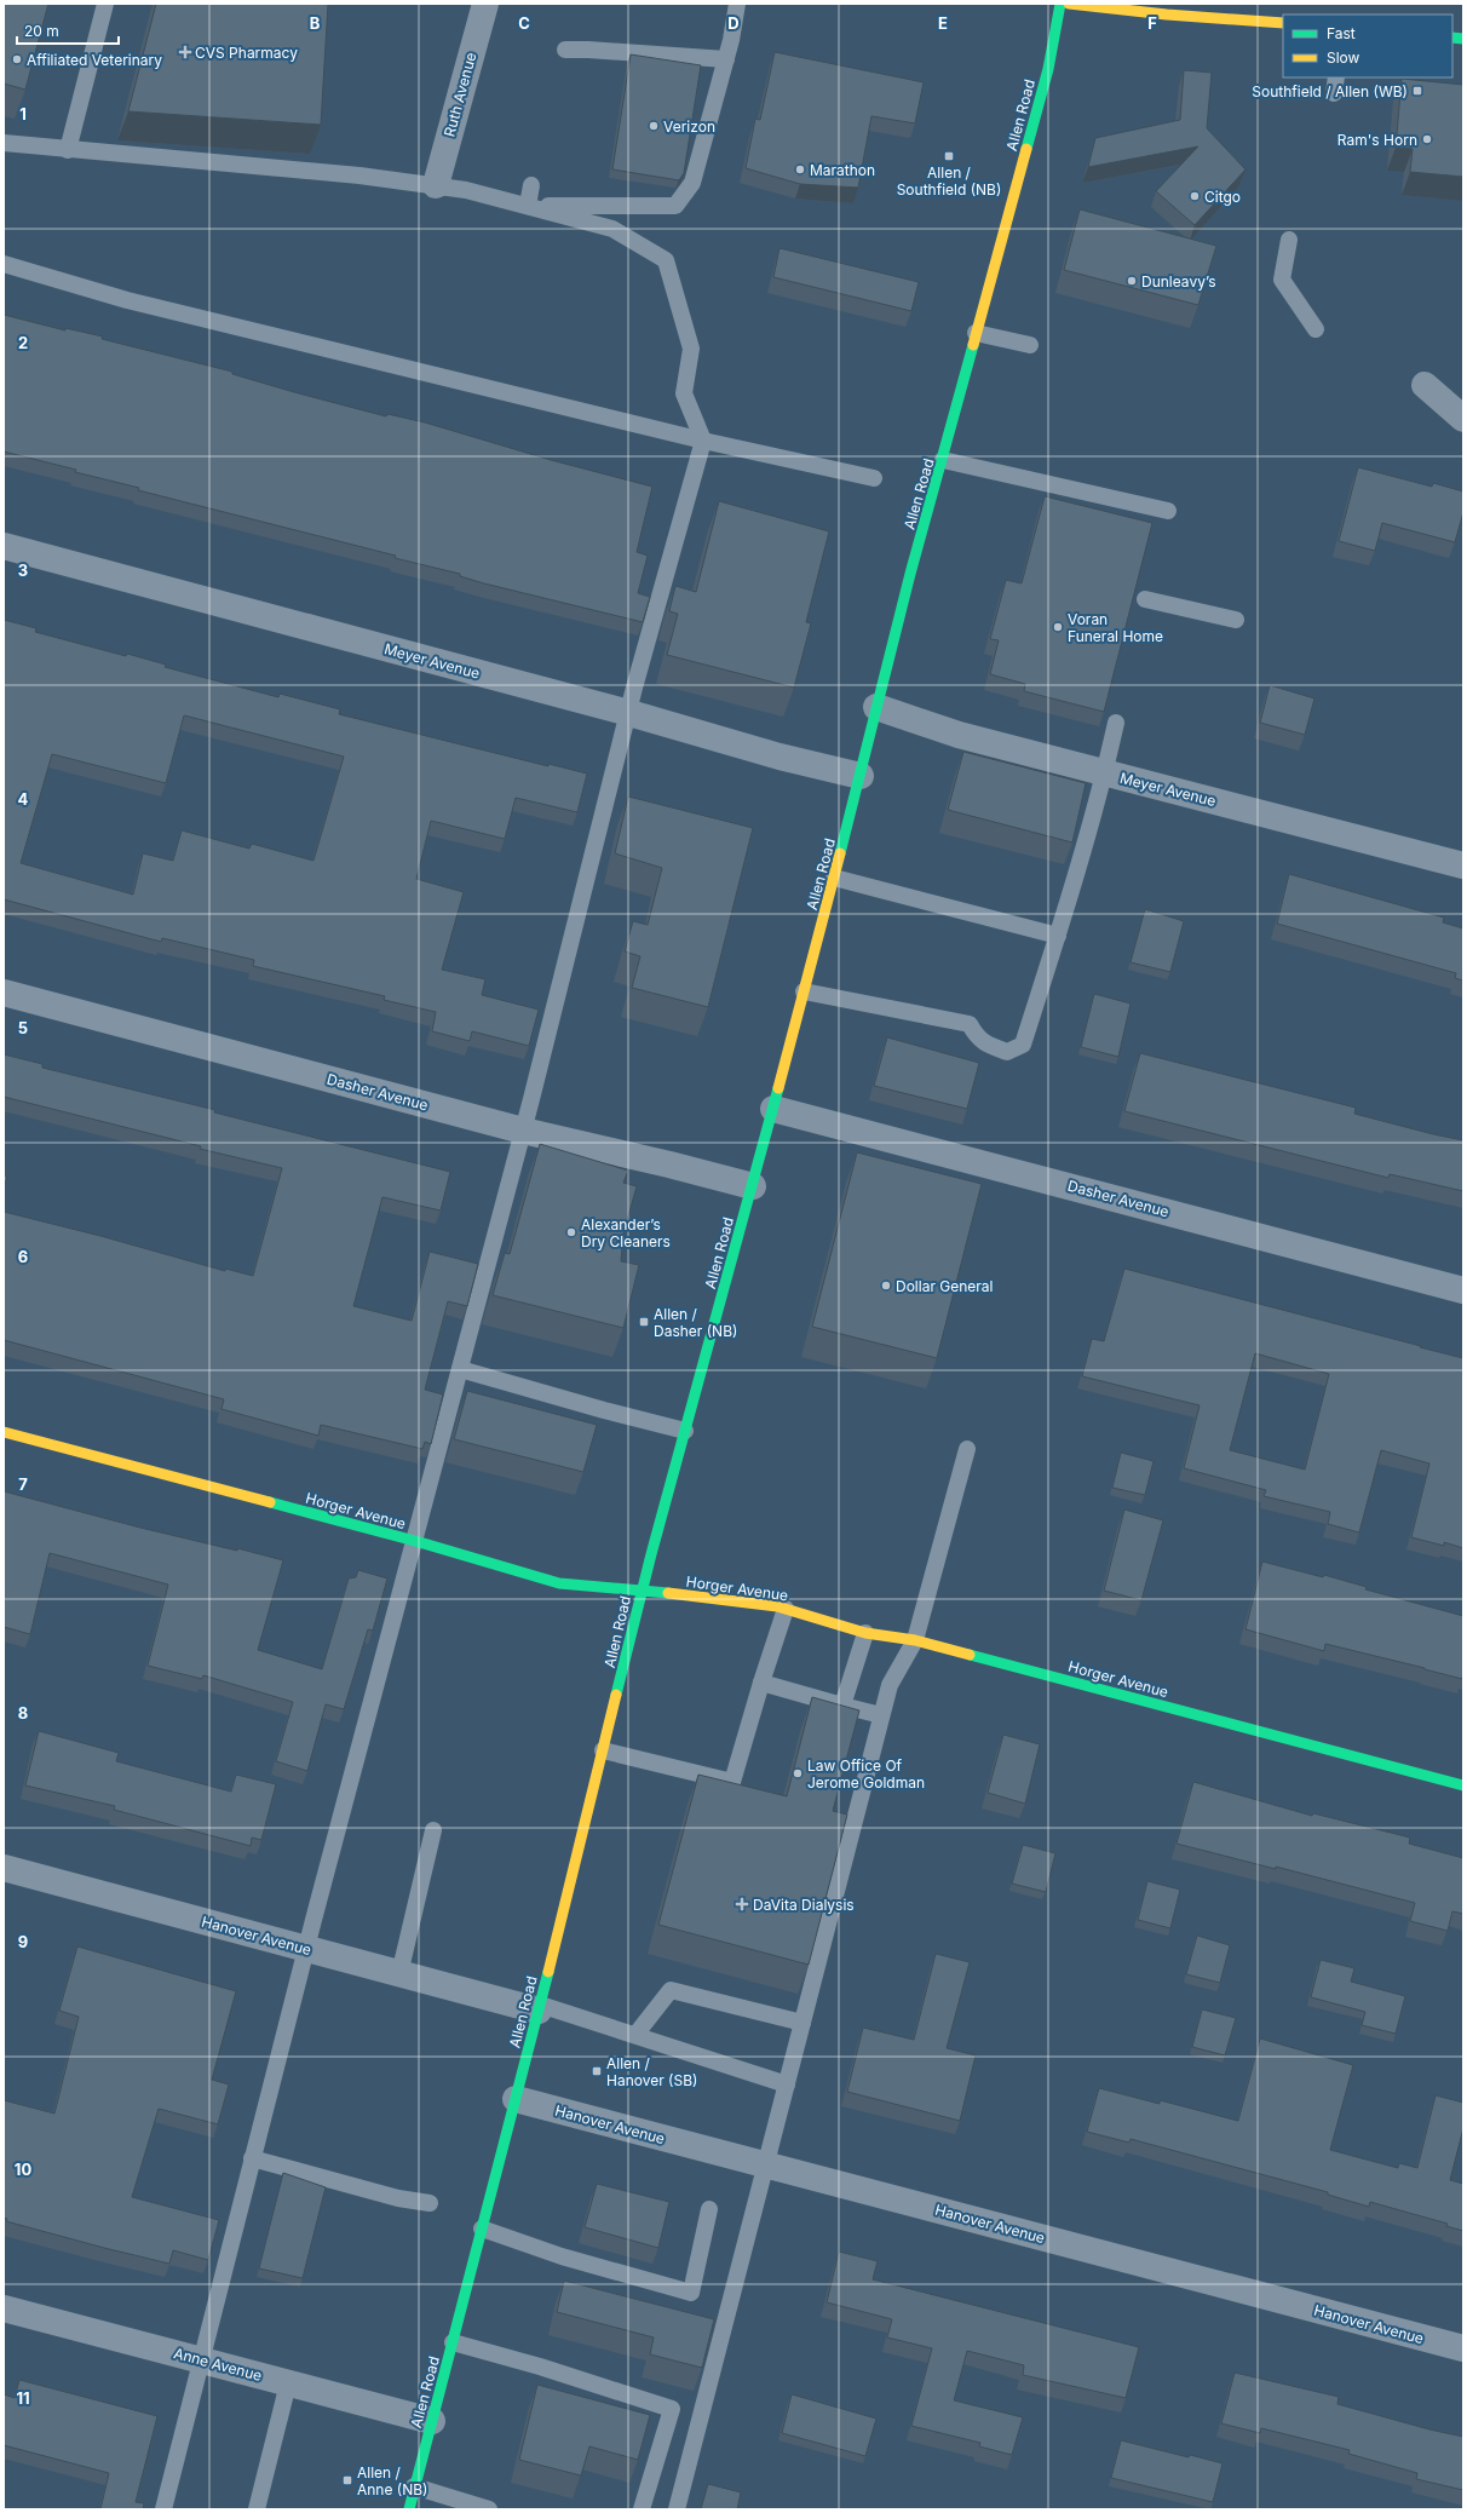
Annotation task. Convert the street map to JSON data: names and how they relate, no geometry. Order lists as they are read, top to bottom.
{
  "streets": {
    "main road": ["Allen Road", "Horger Avenue"],
    "street": [
      "Ruth Avenue",
      "Meyer Avenue",
      "Dasher Avenue",
      "Hanover Avenue",
      "Anne Avenue"
    ]
  },
  "crossings": [
    ["Allen Road", "Meyer Avenue"],
    ["Allen Road", "Dasher Avenue"],
    ["Allen Road", "Horger Avenue"],
    ["Allen Road", "Hanover Avenue"],
    ["Allen Road", "Anne Avenue"]
  ],
  "places": {
    "health": ["CVS Pharmacy", "DaVita Dialysis"],
    "other": [
      "Affiliated Veterinary",
      "Verizon",
      "Ram's Horn",
      "Marathon",
      "Citgo",
      "Dunleavy’s",
      "Voran Funeral Home",
      "Alexander’s Dry Cleaners",
      "Dollar General",
      "Law Office Of Jerome Goldman"
    ],
    "transit": [
      "Southfield / Allen (WB)",
      "Allen / Southfield (NB)",
      "Allen / Dasher (NB)",
      "Allen / Hanover (SB)",
      "Allen / Anne (NB)"
    ]
  },
  "legend": ["Fast", "Slow"],
  "scale_bar": "20 m",
  "grid": {
    "columns": [
      "B",
      "C",
      "D",
      "E",
      "F"
    ],
    "rows": [
      "1",
      "2",
      "3",
      "4",
      "5",
      "6",
      "7",
      "8",
      "9",
      "10",
      "11"
    ]
  }
}
